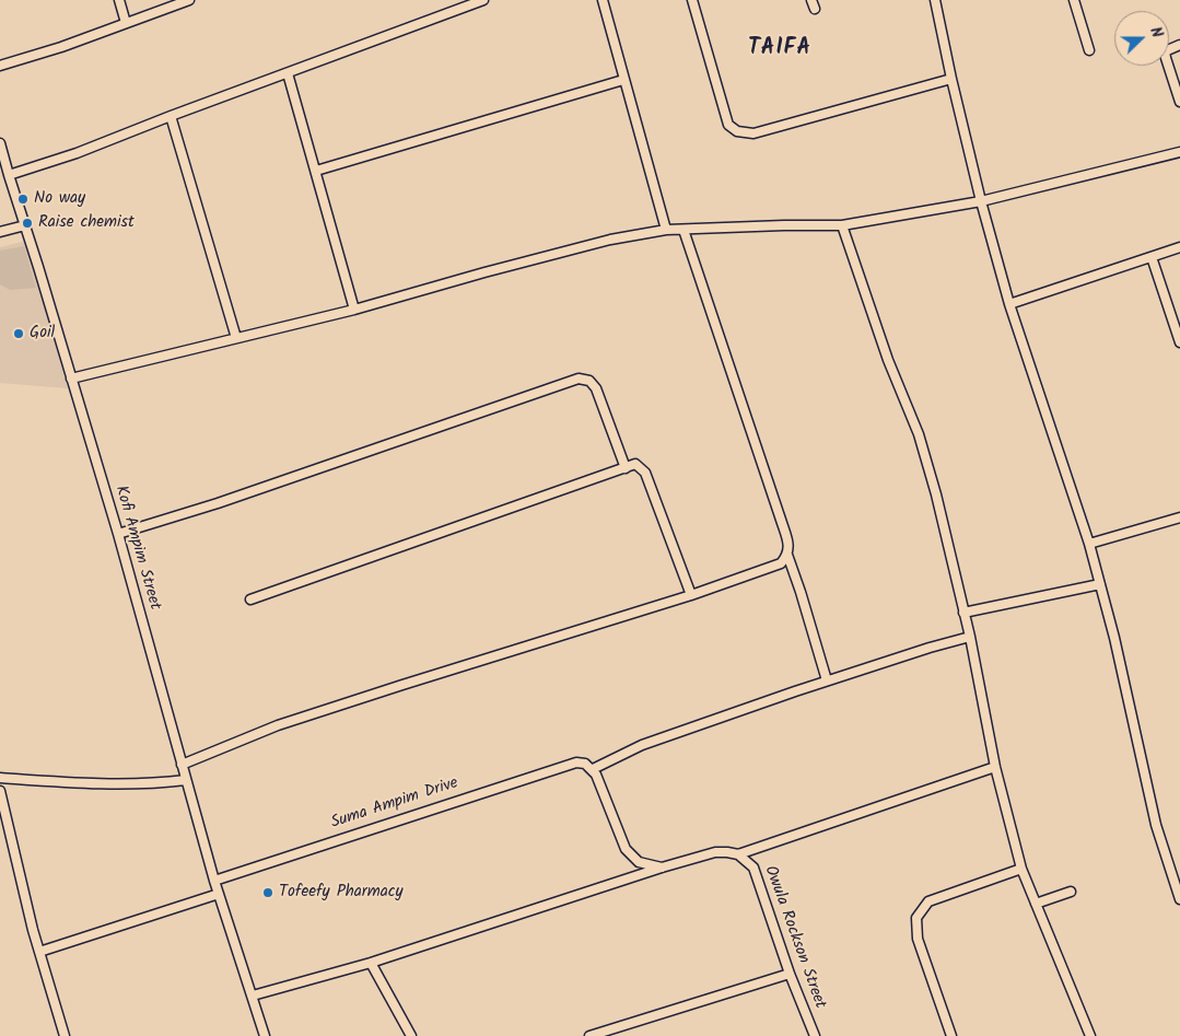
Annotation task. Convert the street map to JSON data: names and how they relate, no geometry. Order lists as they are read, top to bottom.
{
  "streets": {
    "street": ["Kofi Ampim Street", "Suma Ampim Drive", "Owula Rockson Street"]
  },
  "crossings": [
    ["Kofi Ampim Street", "Suma Ampim Drive"]
  ],
  "districts": ["TAIFA"],
  "places": [
    "No way",
    "Raise chemist",
    "Goil",
    "Tofeefy Pharmacy"
  ],
  "north": "right"
}
